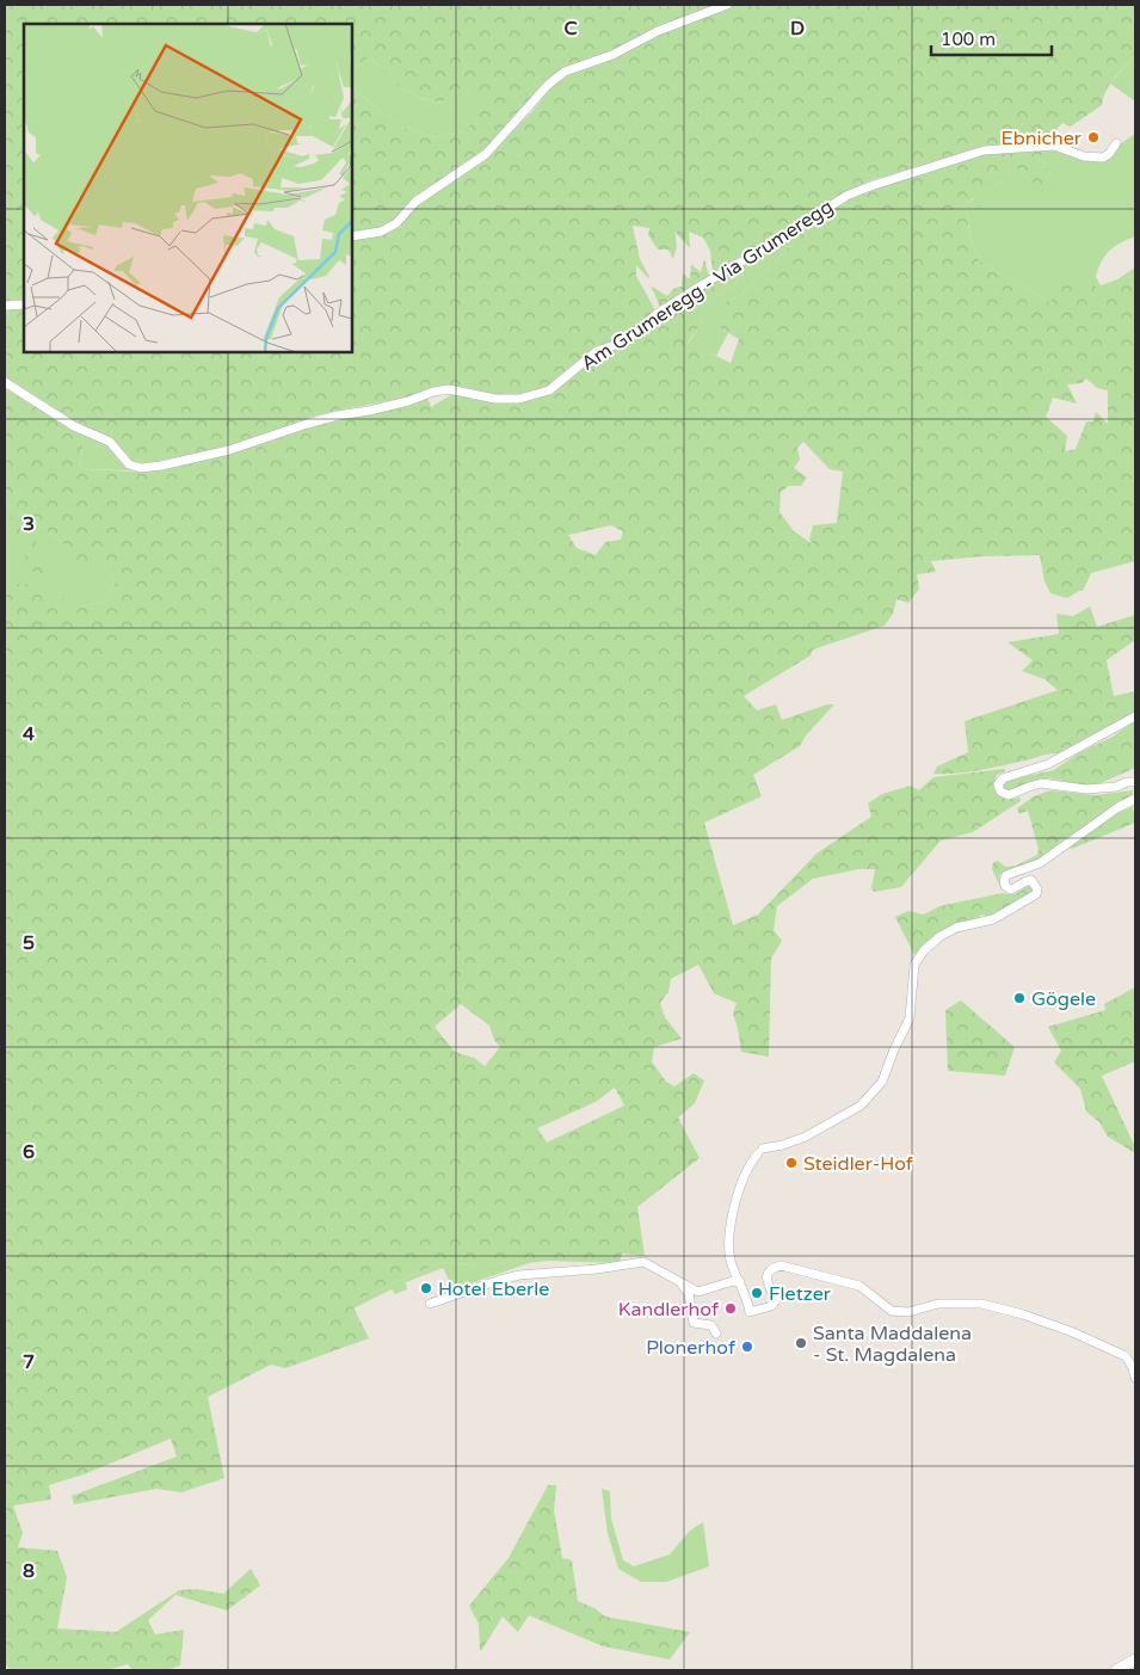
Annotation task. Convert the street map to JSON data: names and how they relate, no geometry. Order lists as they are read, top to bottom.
{
  "streets": {
    "street": ["Am Grumeregg - Via Grumeregg"]
  },
  "places": [
    "Ebnicher",
    "Gögele",
    "Steidler-Hof",
    "Hotel Eberle",
    "Fletzer",
    "Kandlerhof",
    "Santa Maddalena - St. Magdalena",
    "Plonerhof"
  ],
  "scale_bar": "100 m",
  "grid": {
    "columns": ["C", "D"],
    "rows": [
      "3",
      "4",
      "5",
      "6",
      "7",
      "8"
    ]
  }
}
